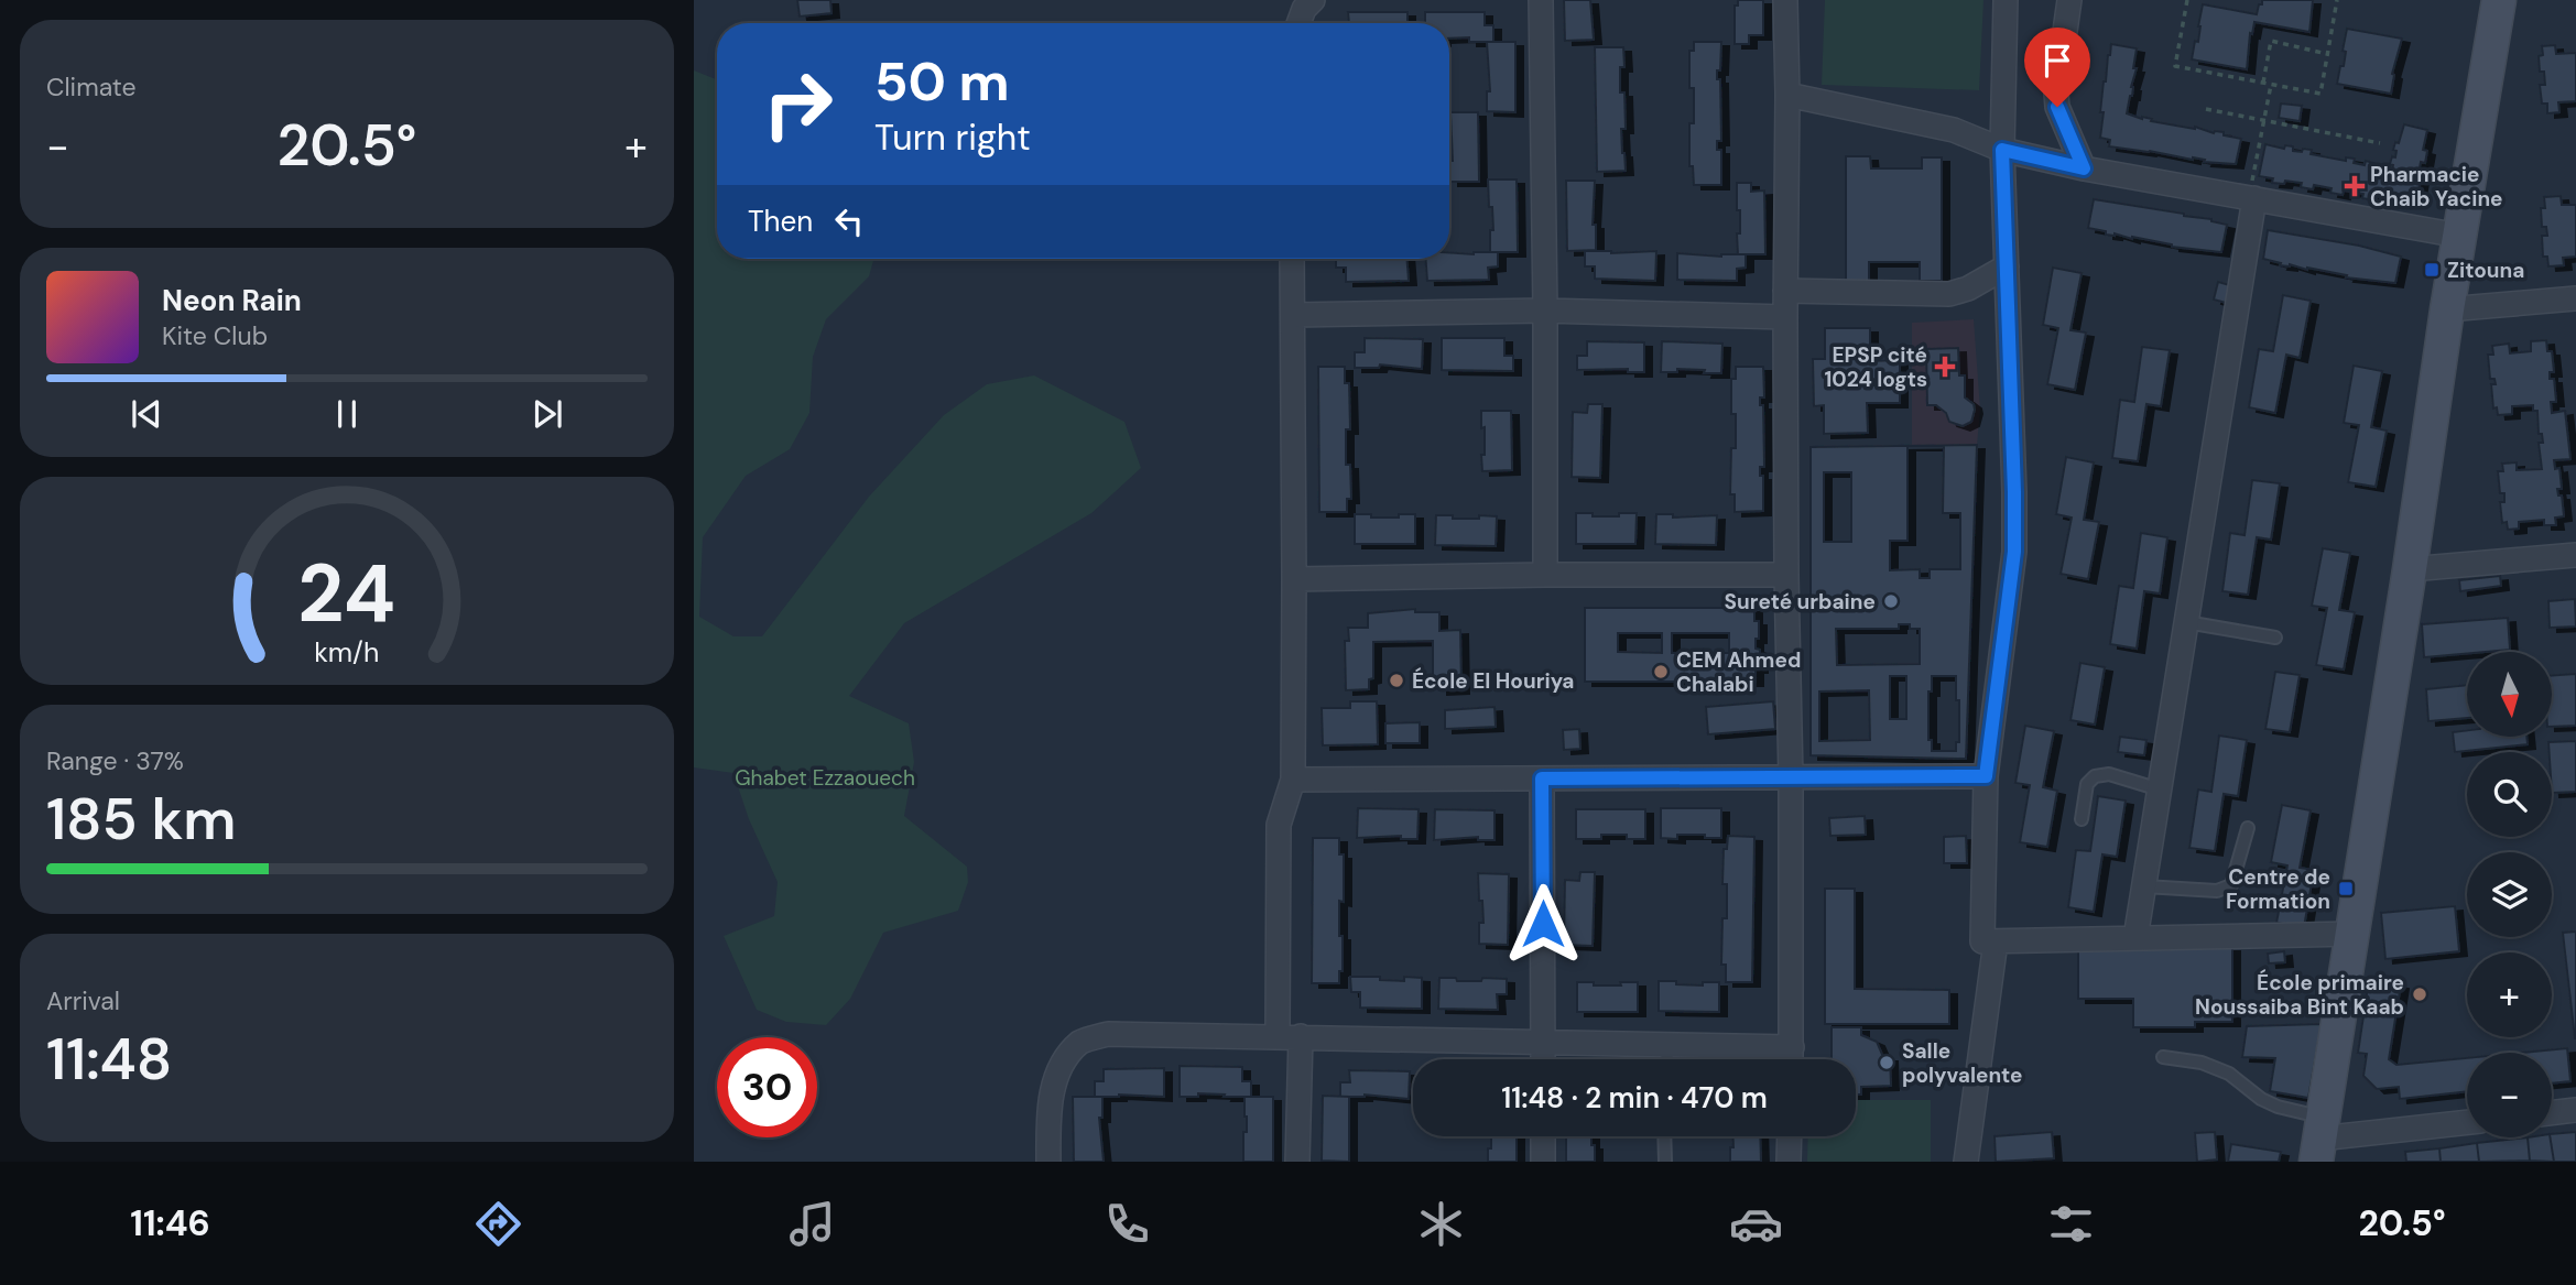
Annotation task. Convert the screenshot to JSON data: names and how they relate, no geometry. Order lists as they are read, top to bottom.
{
  "parks": ["Ghabet Ezzaouech"],
  "places": {
    "health": ["Pharmacie Chaib Yacine", "EPSP cité 1024 logts"],
    "transit": ["Zitouna", "Centre de Formation"],
    "other": [
      "Sureté urbaine",
      "CEM Ahmed Chalabi",
      "École El Houriya",
      "École primaire Noussaiba Bint Kaab",
      "Salle polyvalente"
    ]
  },
  "north": "bottom",
  "page": {
    "tile": [
      "Climate",
      ["Range · 37%", "185 km"],
      ["Arrival", "11:48"]
    ],
    "turn": ["50 m", "Turn right"],
    "heat": ["−", "20.5°", "+"],
    "then": "Then",
    "song": ["Neon Rain", "Kite Club"],
    "map_buttons": ["+", "−"],
    "limit": "30",
    "trip": "11:48 · 2 min · 470 m",
    "tabs": ["11:46", "20.5°"],
    "gauge": ["24", "km/h"]
  }
}
